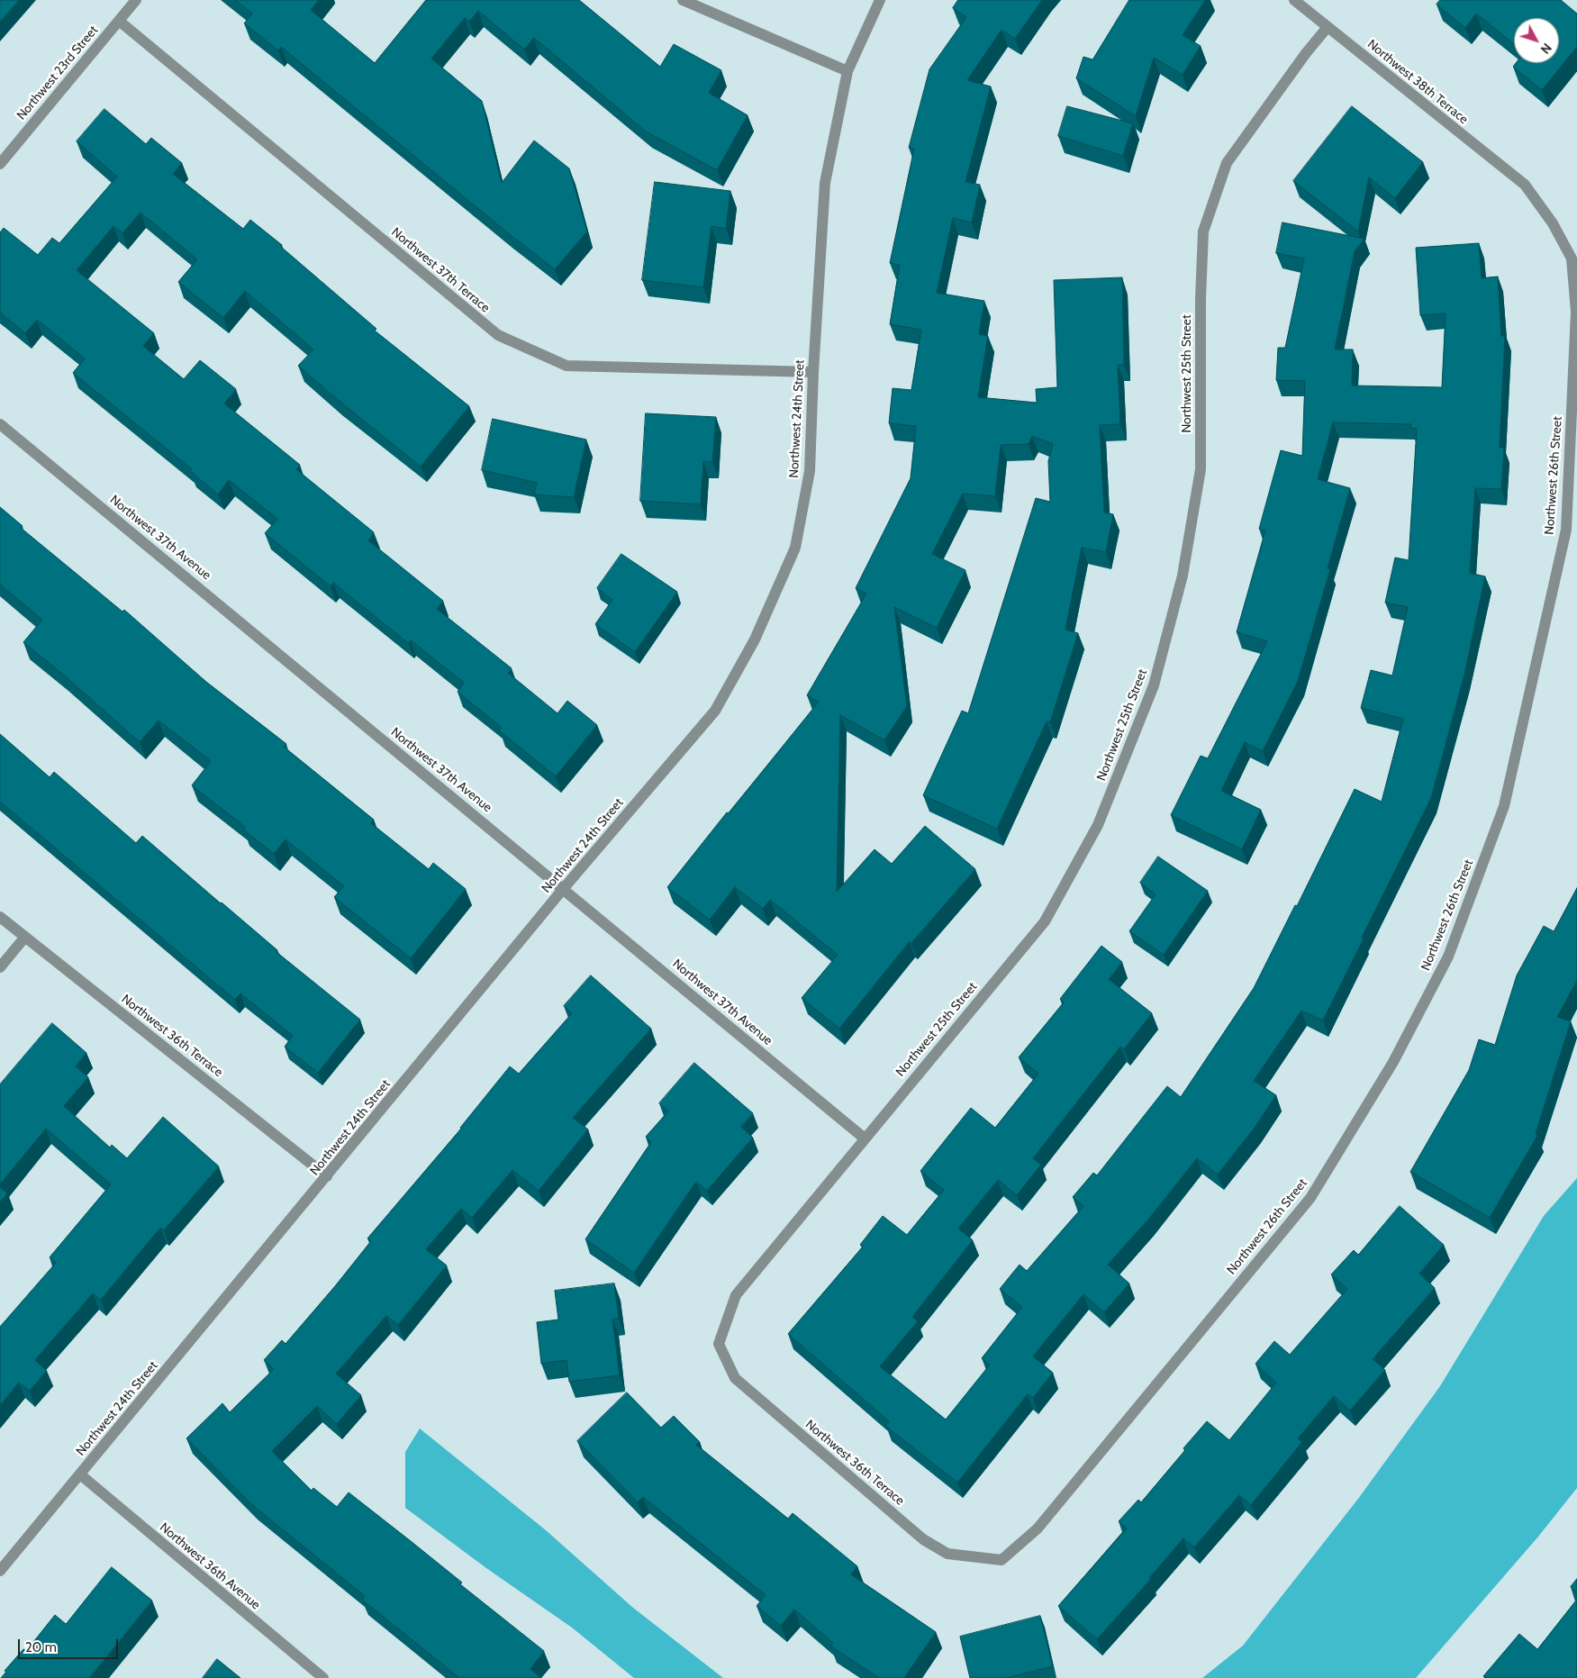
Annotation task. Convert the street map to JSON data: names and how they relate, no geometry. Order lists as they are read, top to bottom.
{
  "streets": {
    "street": [
      "Northwest 23rd Street",
      "Northwest 38th Terrace",
      "Northwest 37th Terrace",
      "Northwest 25th Street",
      "Northwest 24th Street",
      "Northwest 26th Street",
      "Northwest 37th Avenue",
      "Northwest 36th Terrace",
      "Northwest 36th Avenue"
    ]
  },
  "crossings": [
    ["Northwest 23rd Street", "Northwest 37th Terrace"],
    ["Northwest 38th Terrace", "Northwest 25th Street"],
    ["Northwest 38th Terrace", "Northwest 26th Street"],
    ["Northwest 37th Terrace", "Northwest 24th Street"],
    ["Northwest 25th Street", "Northwest 37th Avenue"],
    ["Northwest 25th Street", "Northwest 36th Terrace"],
    ["Northwest 24th Street", "Northwest 37th Avenue"],
    ["Northwest 24th Street", "Northwest 36th Terrace"],
    ["Northwest 24th Street", "Northwest 36th Avenue"],
    ["Northwest 26th Street", "Northwest 36th Terrace"]
  ],
  "scale_bar": "20 m",
  "north": "bottom right"
}
